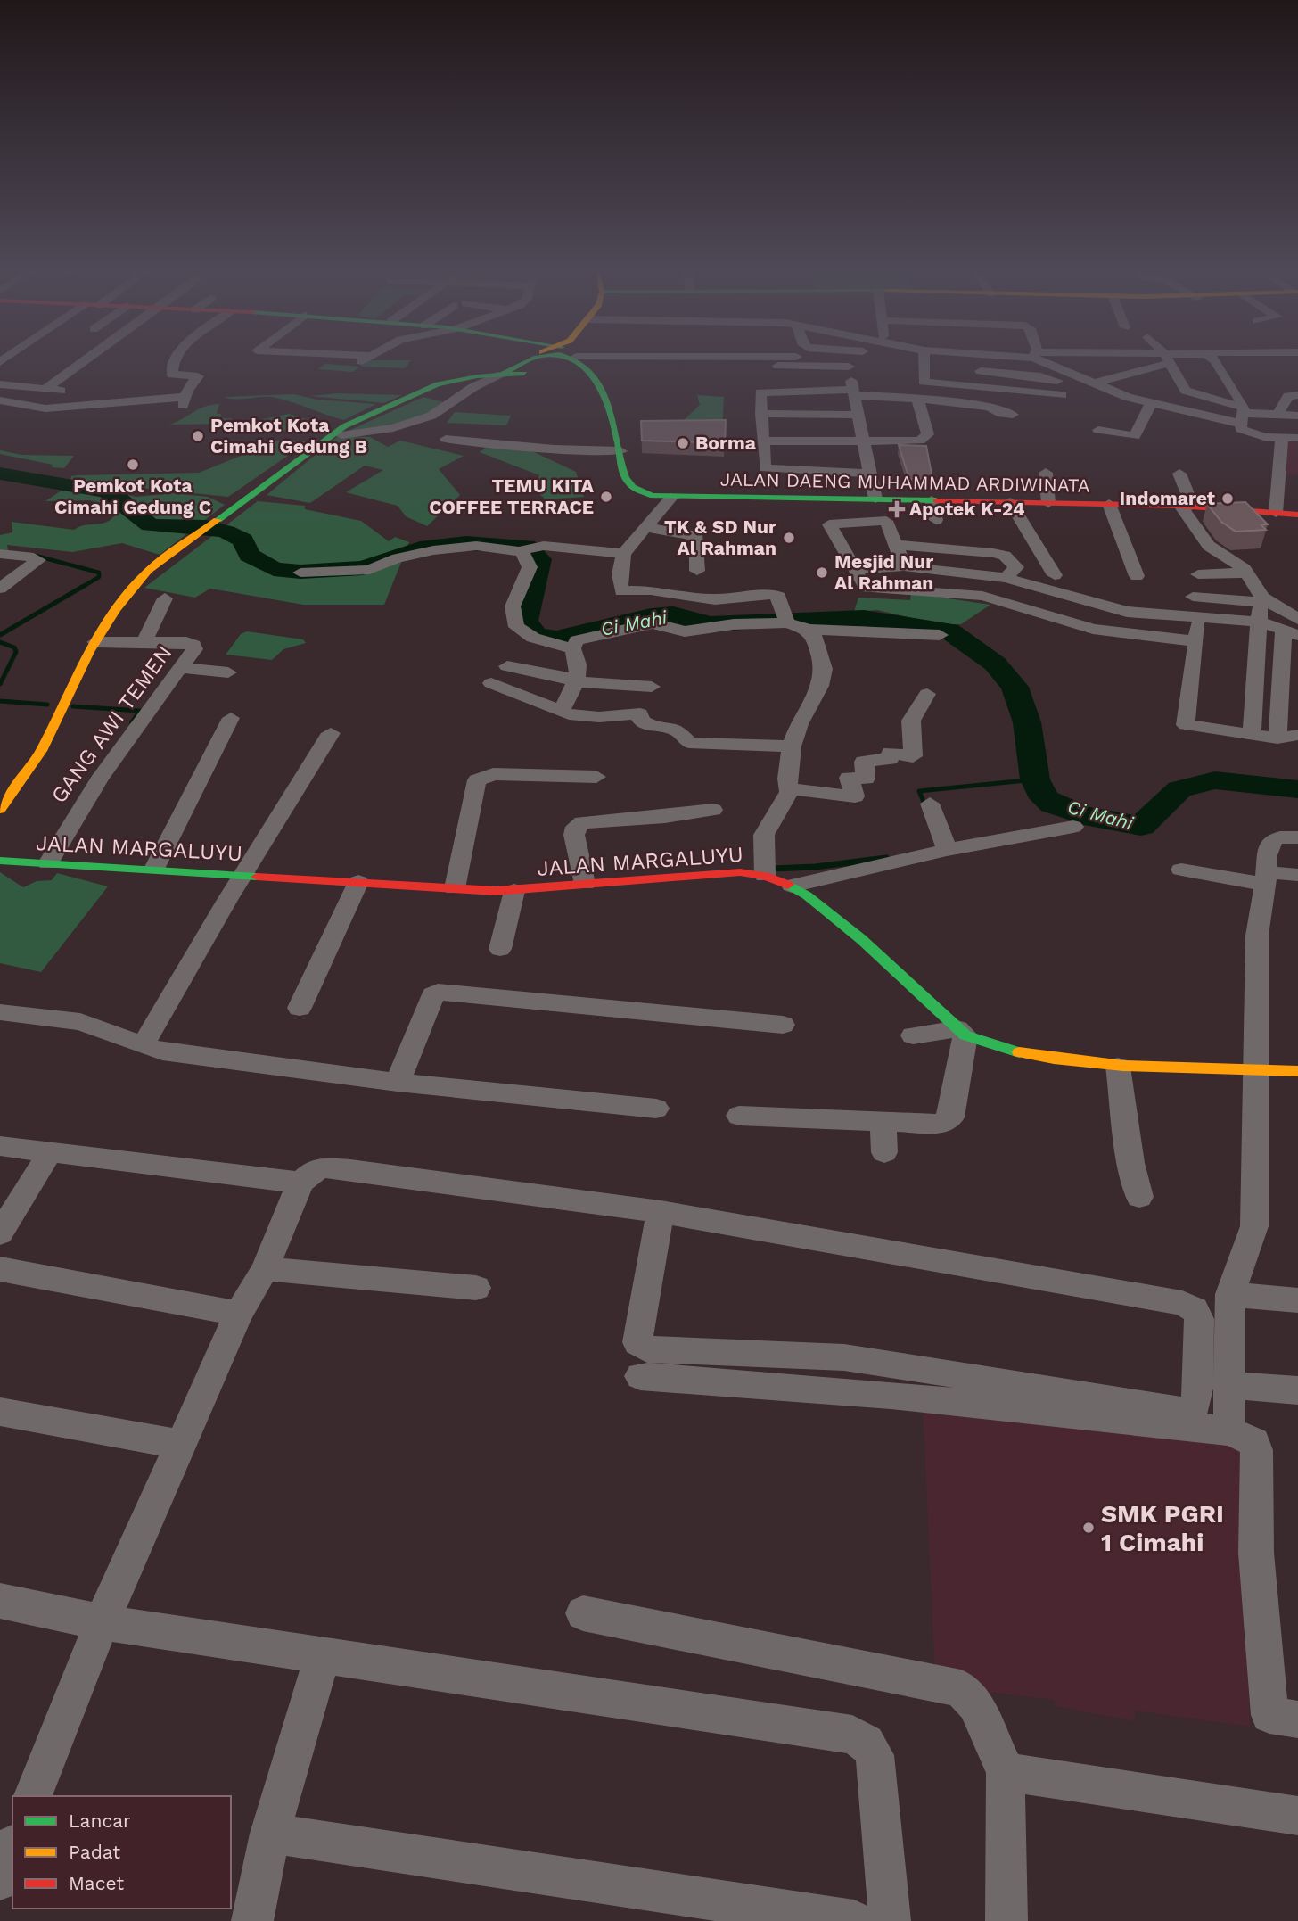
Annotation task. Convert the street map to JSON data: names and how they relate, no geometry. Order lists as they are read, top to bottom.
{
  "streets": {
    "main road": ["JALAN DAENG MUHAMMAD ARDIWINATA", "JALAN MARGALUYU"],
    "street": ["GANG AWI TEMEN"]
  },
  "crossings": [
    ["GANG AWI TEMEN", "JALAN MARGALUYU"]
  ],
  "water": ["Ci Mahi"],
  "places": {
    "other": [
      "Pemkot Kota Cimahi Gedung B",
      "Borma",
      "Pemkot Kota Cimahi Gedung C",
      "TEMU KITA COFFEE TERRACE",
      "Indomaret",
      "TK & SD Nur Al Rahman",
      "Mesjid Nur Al Rahman",
      "SMK PGRI 1 Cimahi"
    ],
    "health": ["Apotek K-24"]
  },
  "legend": ["Lancar", "Padat", "Macet"]
}
